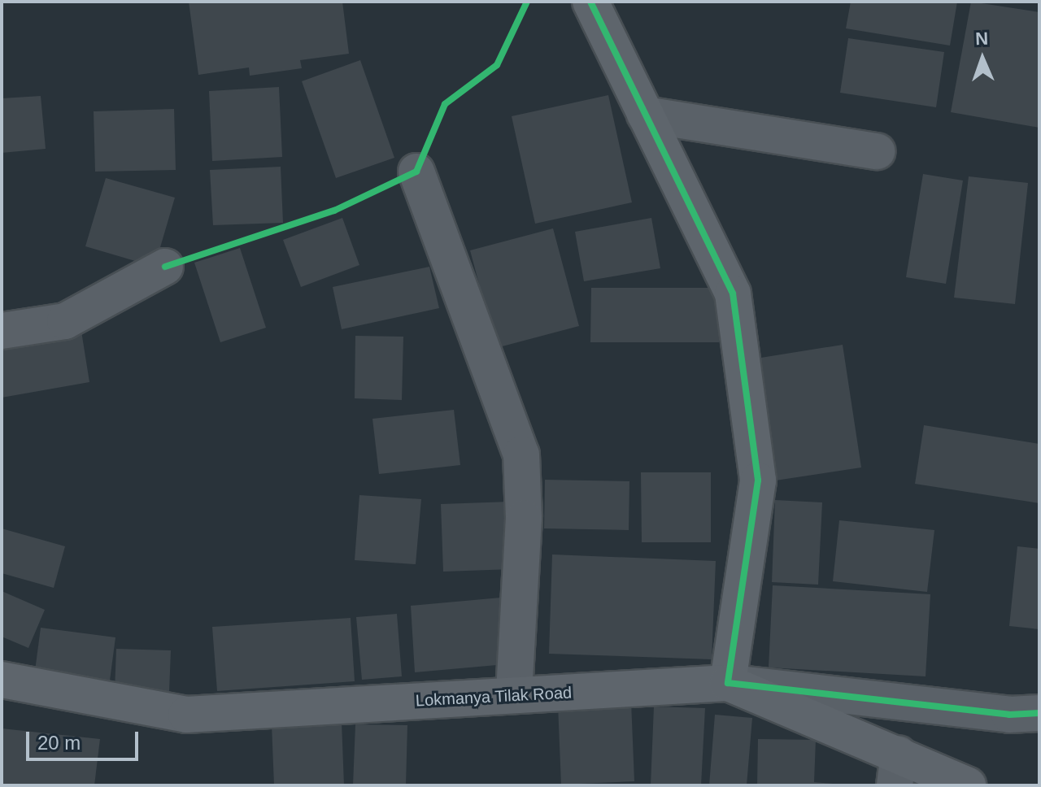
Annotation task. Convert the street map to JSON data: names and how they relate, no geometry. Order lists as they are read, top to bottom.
{
  "streets": {
    "main road": ["Lokmanya Tilak Road"]
  },
  "scale_bar": "20 m",
  "north": "top"
}
